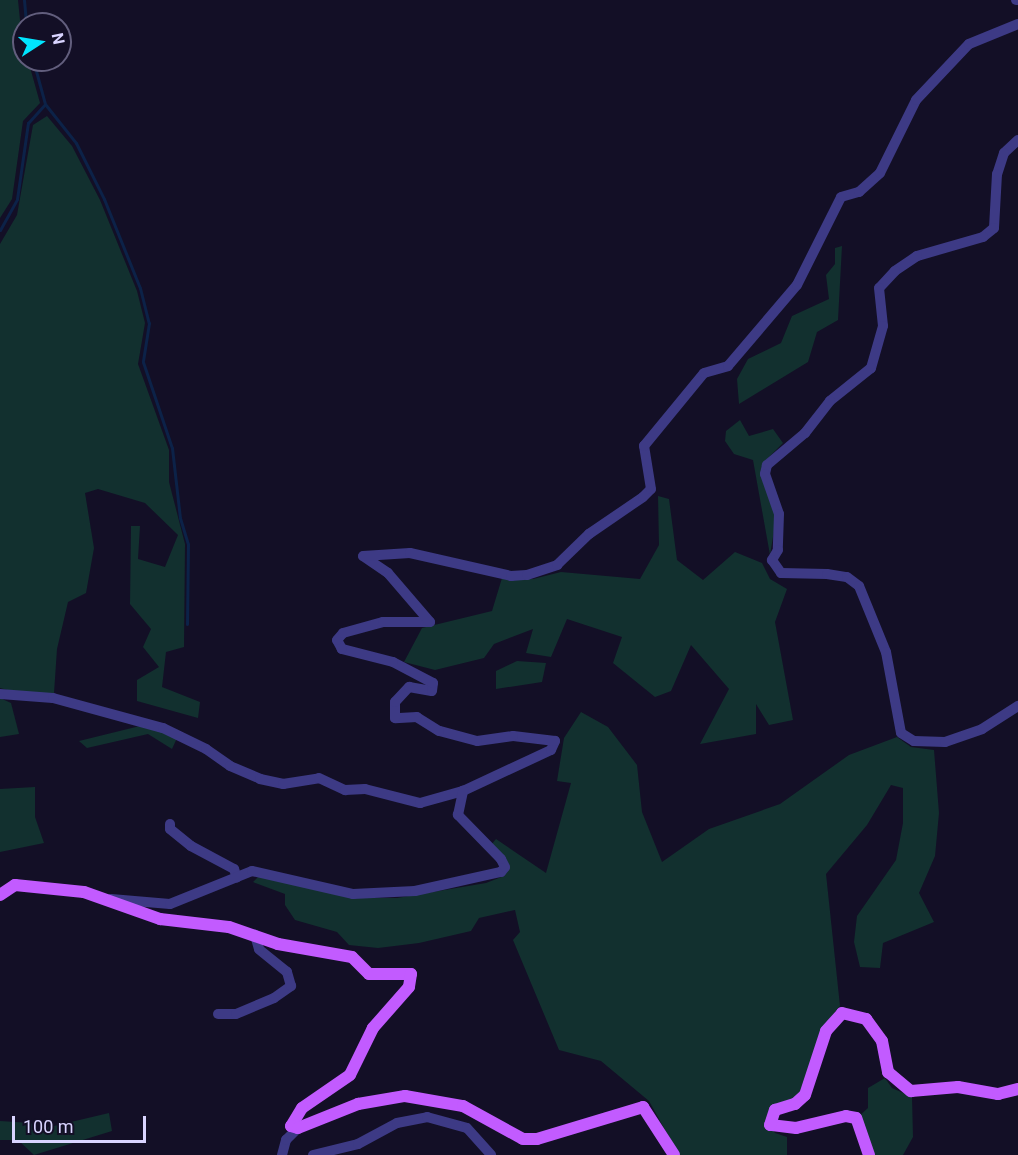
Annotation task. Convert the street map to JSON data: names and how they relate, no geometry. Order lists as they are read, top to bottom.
{
  "scale_bar": "100 m",
  "north": "right"
}
